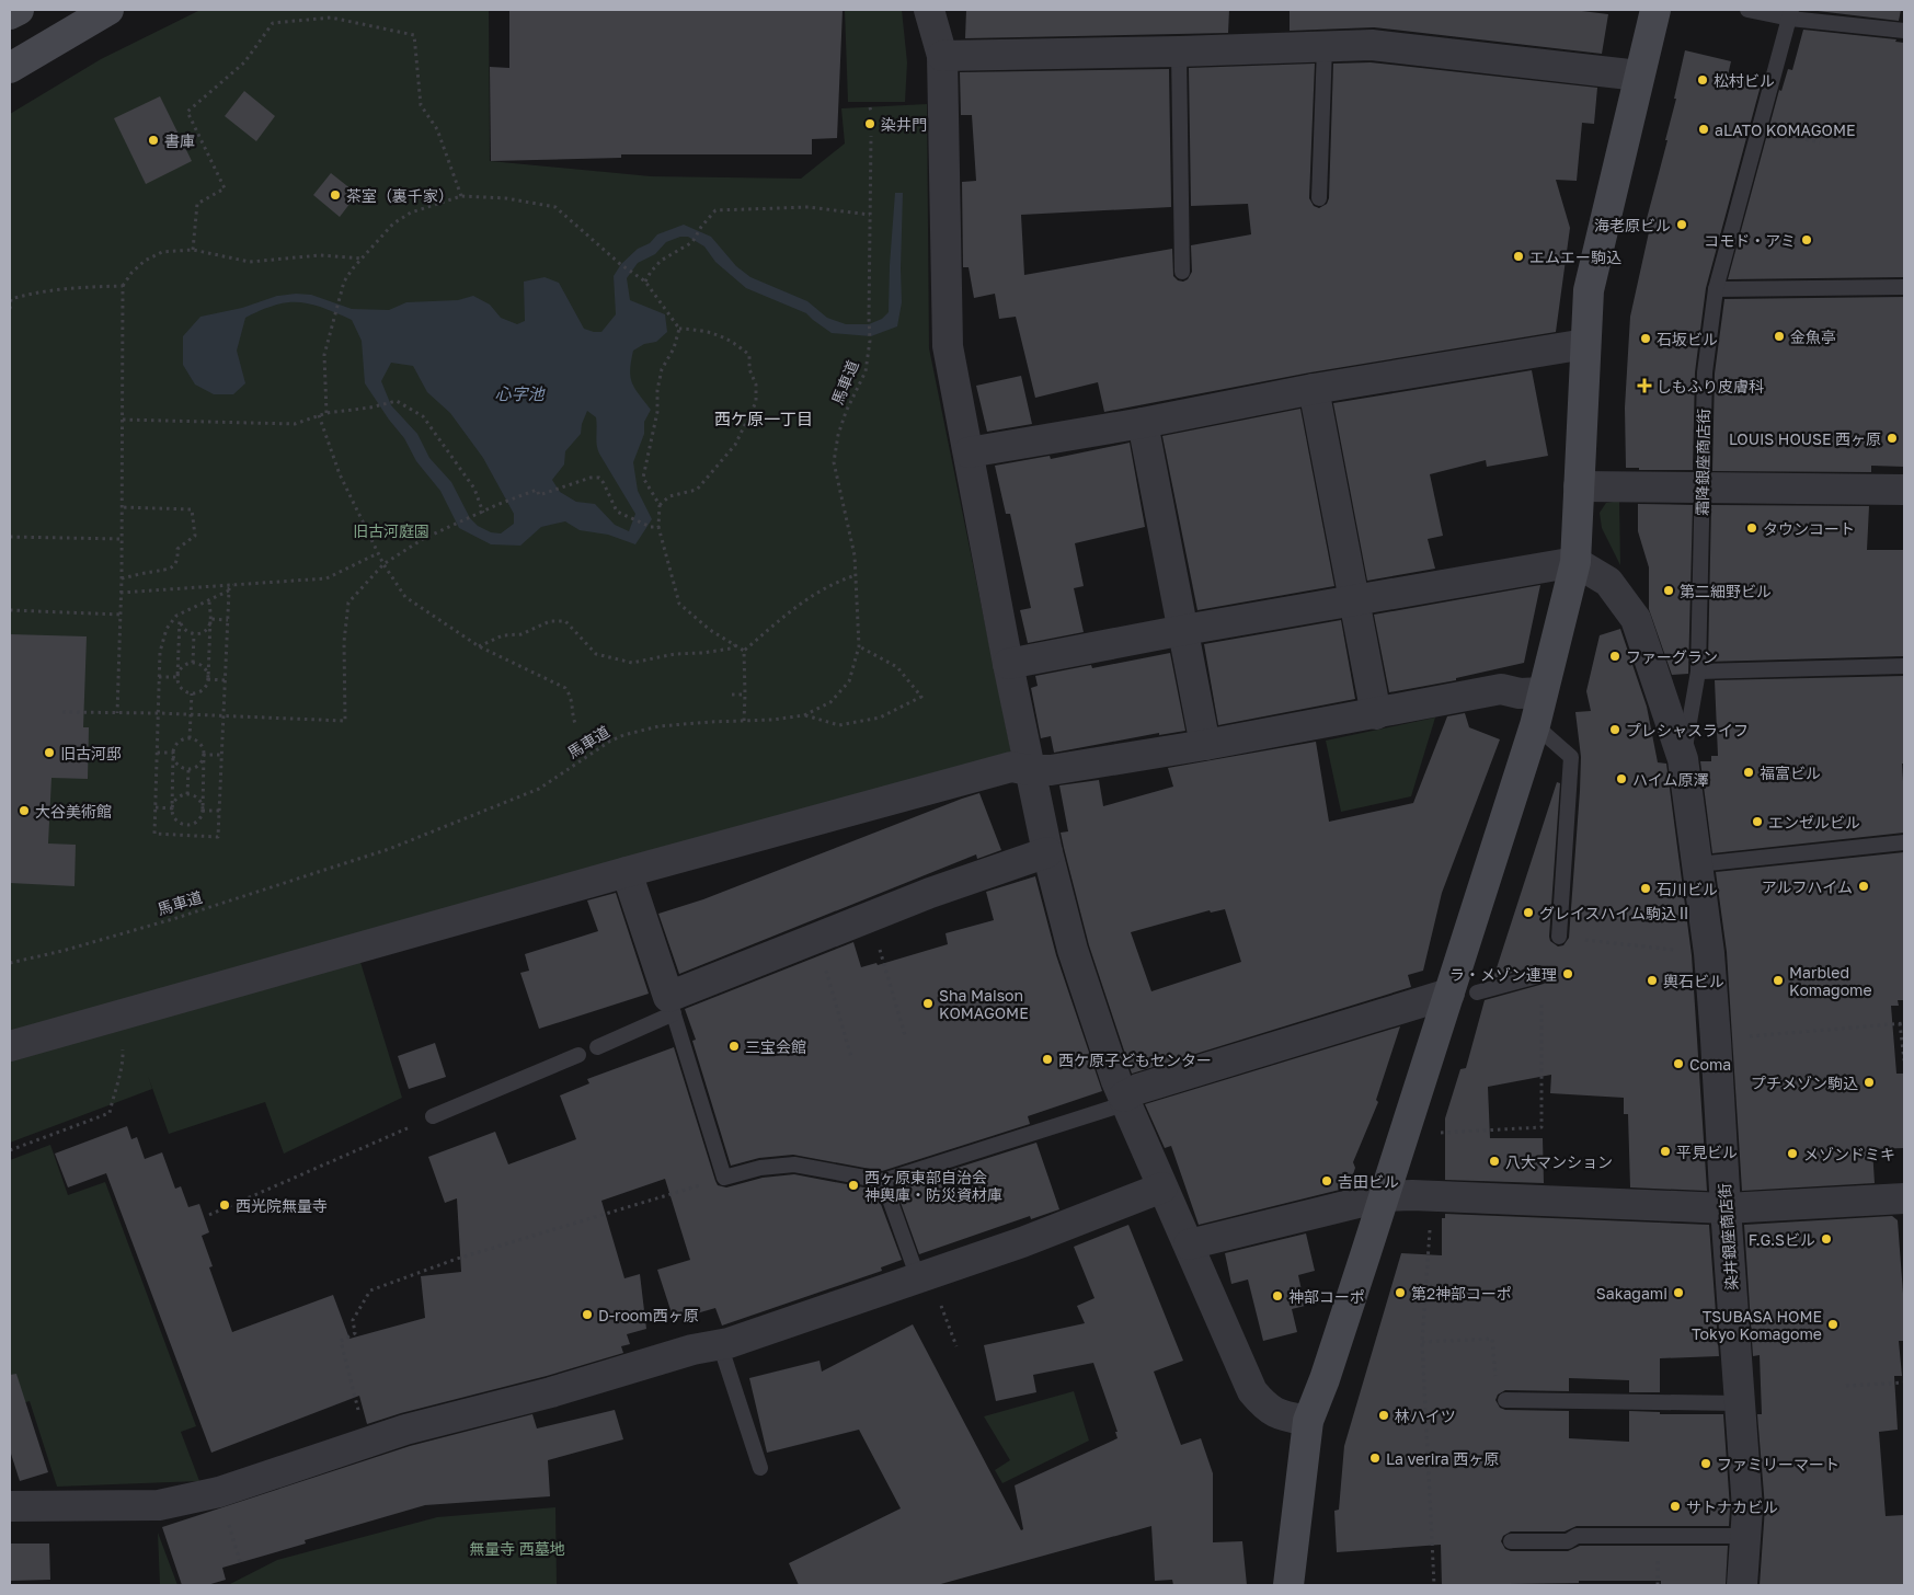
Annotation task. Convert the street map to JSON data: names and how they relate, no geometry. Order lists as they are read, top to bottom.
{
  "streets": {
    "street": ["染井銀座商店街"],
    "lane": ["霜降銀座商店街"],
    "path": ["馬車道"]
  },
  "crossings": [
    ["霜降銀座商店街", "染井銀座商店街"]
  ],
  "districts": ["西ケ原一丁目"],
  "water": ["心字池"],
  "parks": ["旧古河庭園", "無量寺 西墓地"],
  "places": {
    "other": [
      "松村ビル",
      "染井門",
      "aLATO KOMAGOME",
      "書庫",
      "茶室（裏千家）",
      "海老原ビル",
      "コモド・アミ",
      "エムエー駒込",
      "金魚亭",
      "石坂ビル",
      "LOUIS HOUSE 西ヶ原",
      "タウンコート",
      "第二細野ビル",
      "ファーグラン",
      "プレシャスライフ",
      "旧古河邸",
      "福富ビル",
      "ハイム原澤",
      "大谷美術館",
      "エンゼルビル",
      "アルフハイム",
      "石川ビル",
      "グレイスハイム駒込Ⅱ",
      "ラ・メゾン連理",
      "輿石ビル",
      "Marbled Komagome",
      "Sha Maison KOMAGOME",
      "三宝会館",
      "西ケ原子どもセンター",
      "Coma",
      "プチメゾン駒込",
      "平見ビル",
      "メゾンドミキ",
      "八大マンション",
      "𠮷田ビル",
      "西ヶ原東部自治会 神輿庫・防災資材庫",
      "西光院無量寺",
      "F.G.Sビル",
      "第2神部コーポ",
      "Sakagami",
      "神部コーポ",
      "D-room西ヶ原",
      "TSUBASA HOME Tokyo Komagome",
      "林ハイツ",
      "La verira 西ヶ原",
      "ファミリーマート",
      "サトナカビル"
    ],
    "health": ["しもふり皮膚科"]
  }
}
